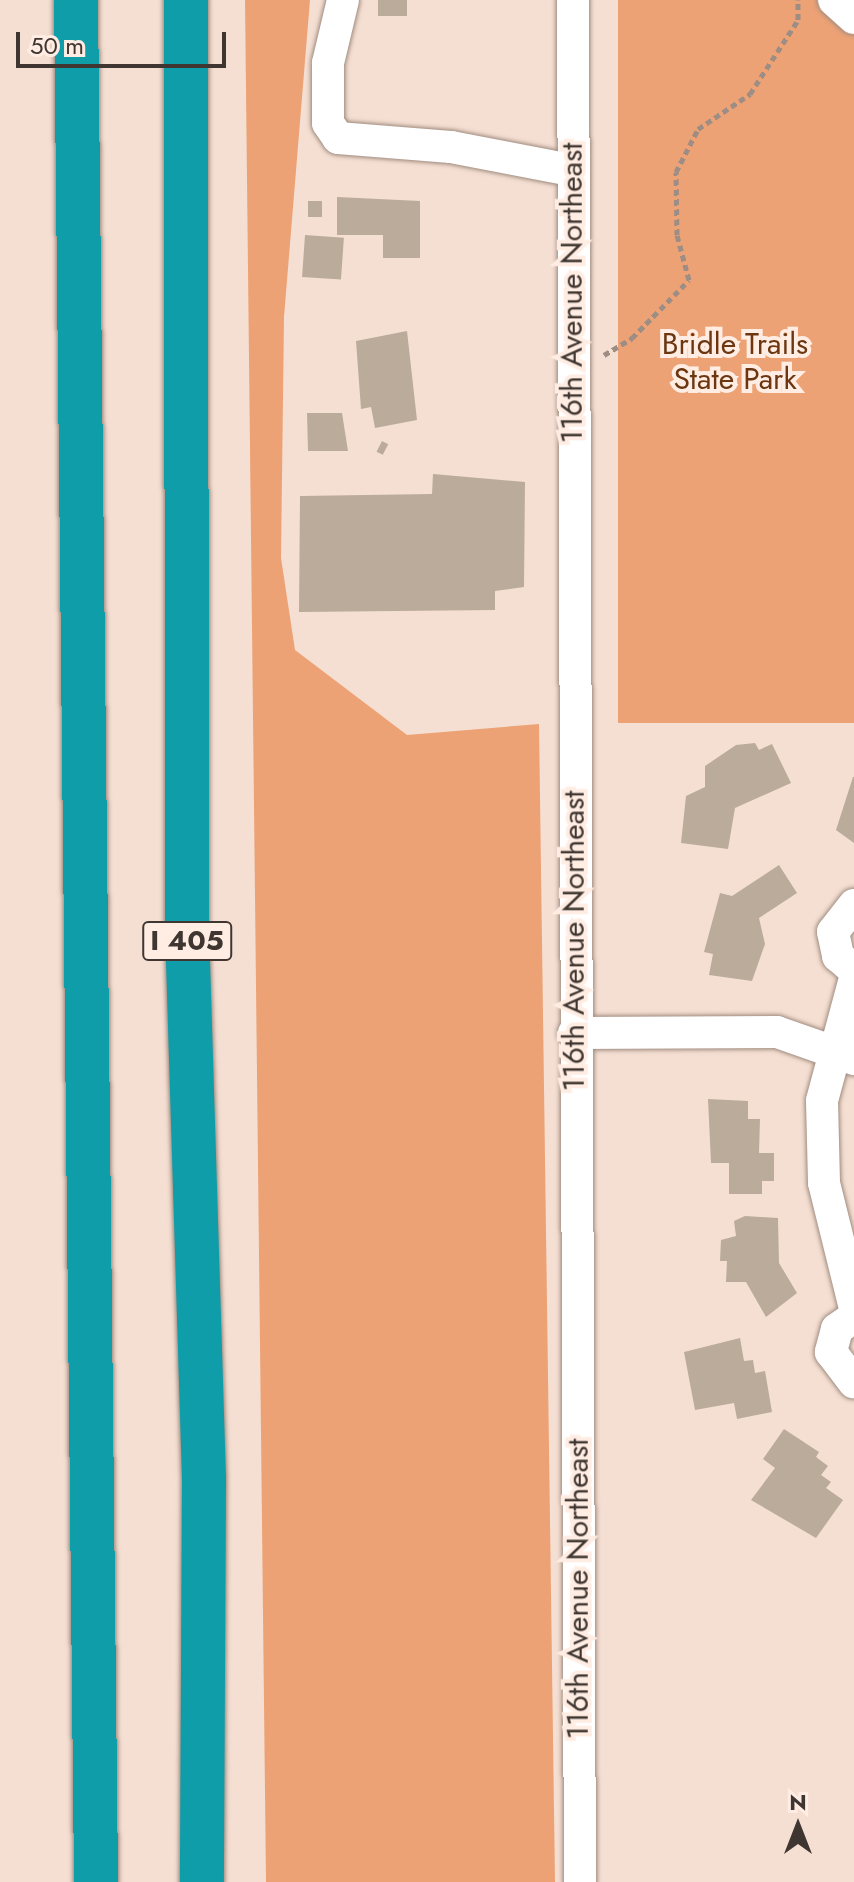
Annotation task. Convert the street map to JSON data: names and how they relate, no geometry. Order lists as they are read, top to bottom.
{
  "streets": {
    "highway": ["I 405"],
    "street": ["116th Avenue Northeast"]
  },
  "parks": ["Bridle Trails State Park"],
  "scale_bar": "50 m",
  "north": "top"
}
